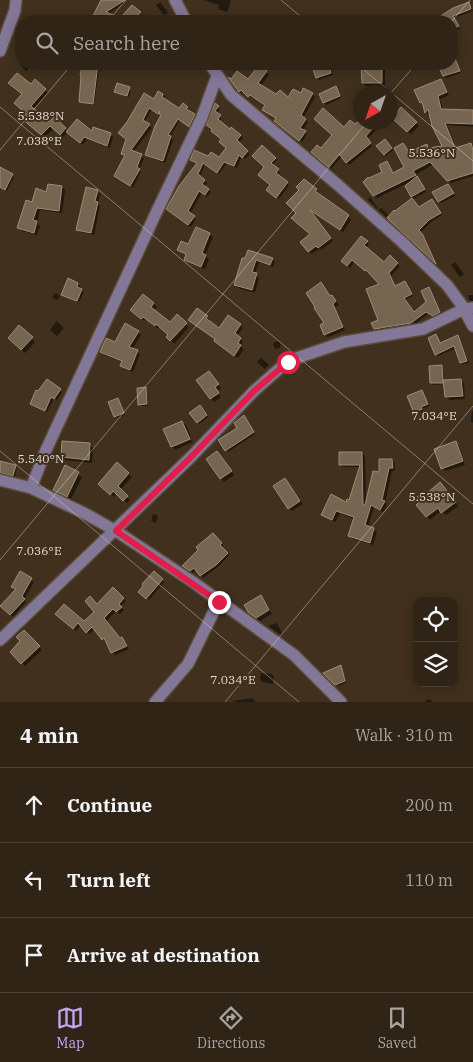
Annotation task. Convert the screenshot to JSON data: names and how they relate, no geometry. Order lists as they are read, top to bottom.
{
  "north": "bottom left",
  "page": {
    "search": "Search here",
    "heading": ["4 min", "Walk · 310 m"],
    "list": [
      ["Continue", "200 m"],
      ["Turn left", "110 m"],
      "Arrive at destination"
    ],
    "nav": ["Map", "Directions", "Saved"]
  },
  "coordinates": [
    "5.538°N",
    "7.038°E",
    "5.536°N",
    "7.034°E",
    "5.540°N",
    "7.036°E"
  ]
}
